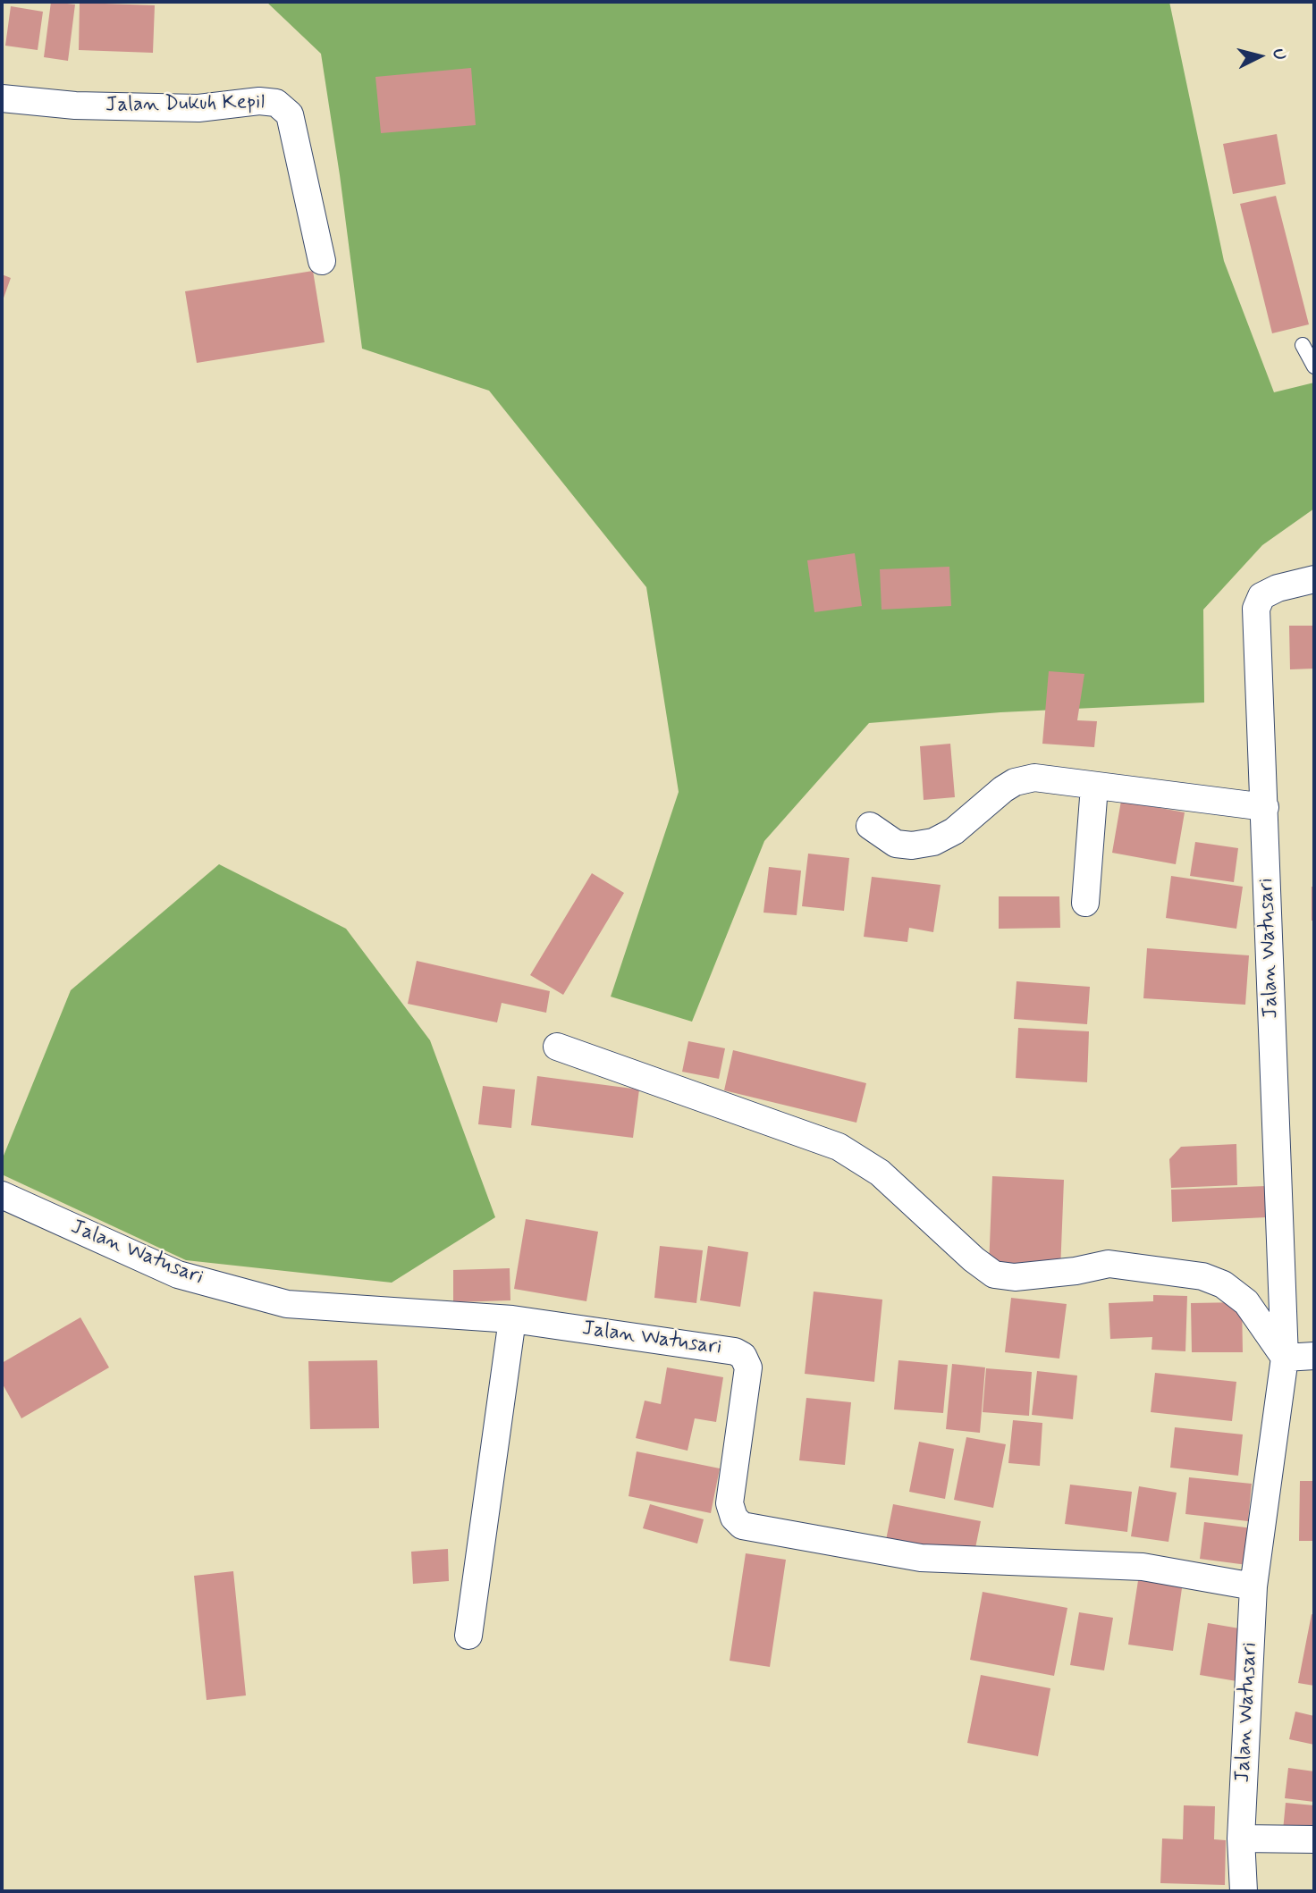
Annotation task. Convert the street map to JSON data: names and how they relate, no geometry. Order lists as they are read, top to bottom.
{
  "streets": {
    "street": ["Jalan Dukuh Kepil", "Jalan Watusari"]
  },
  "north": "right"
}
